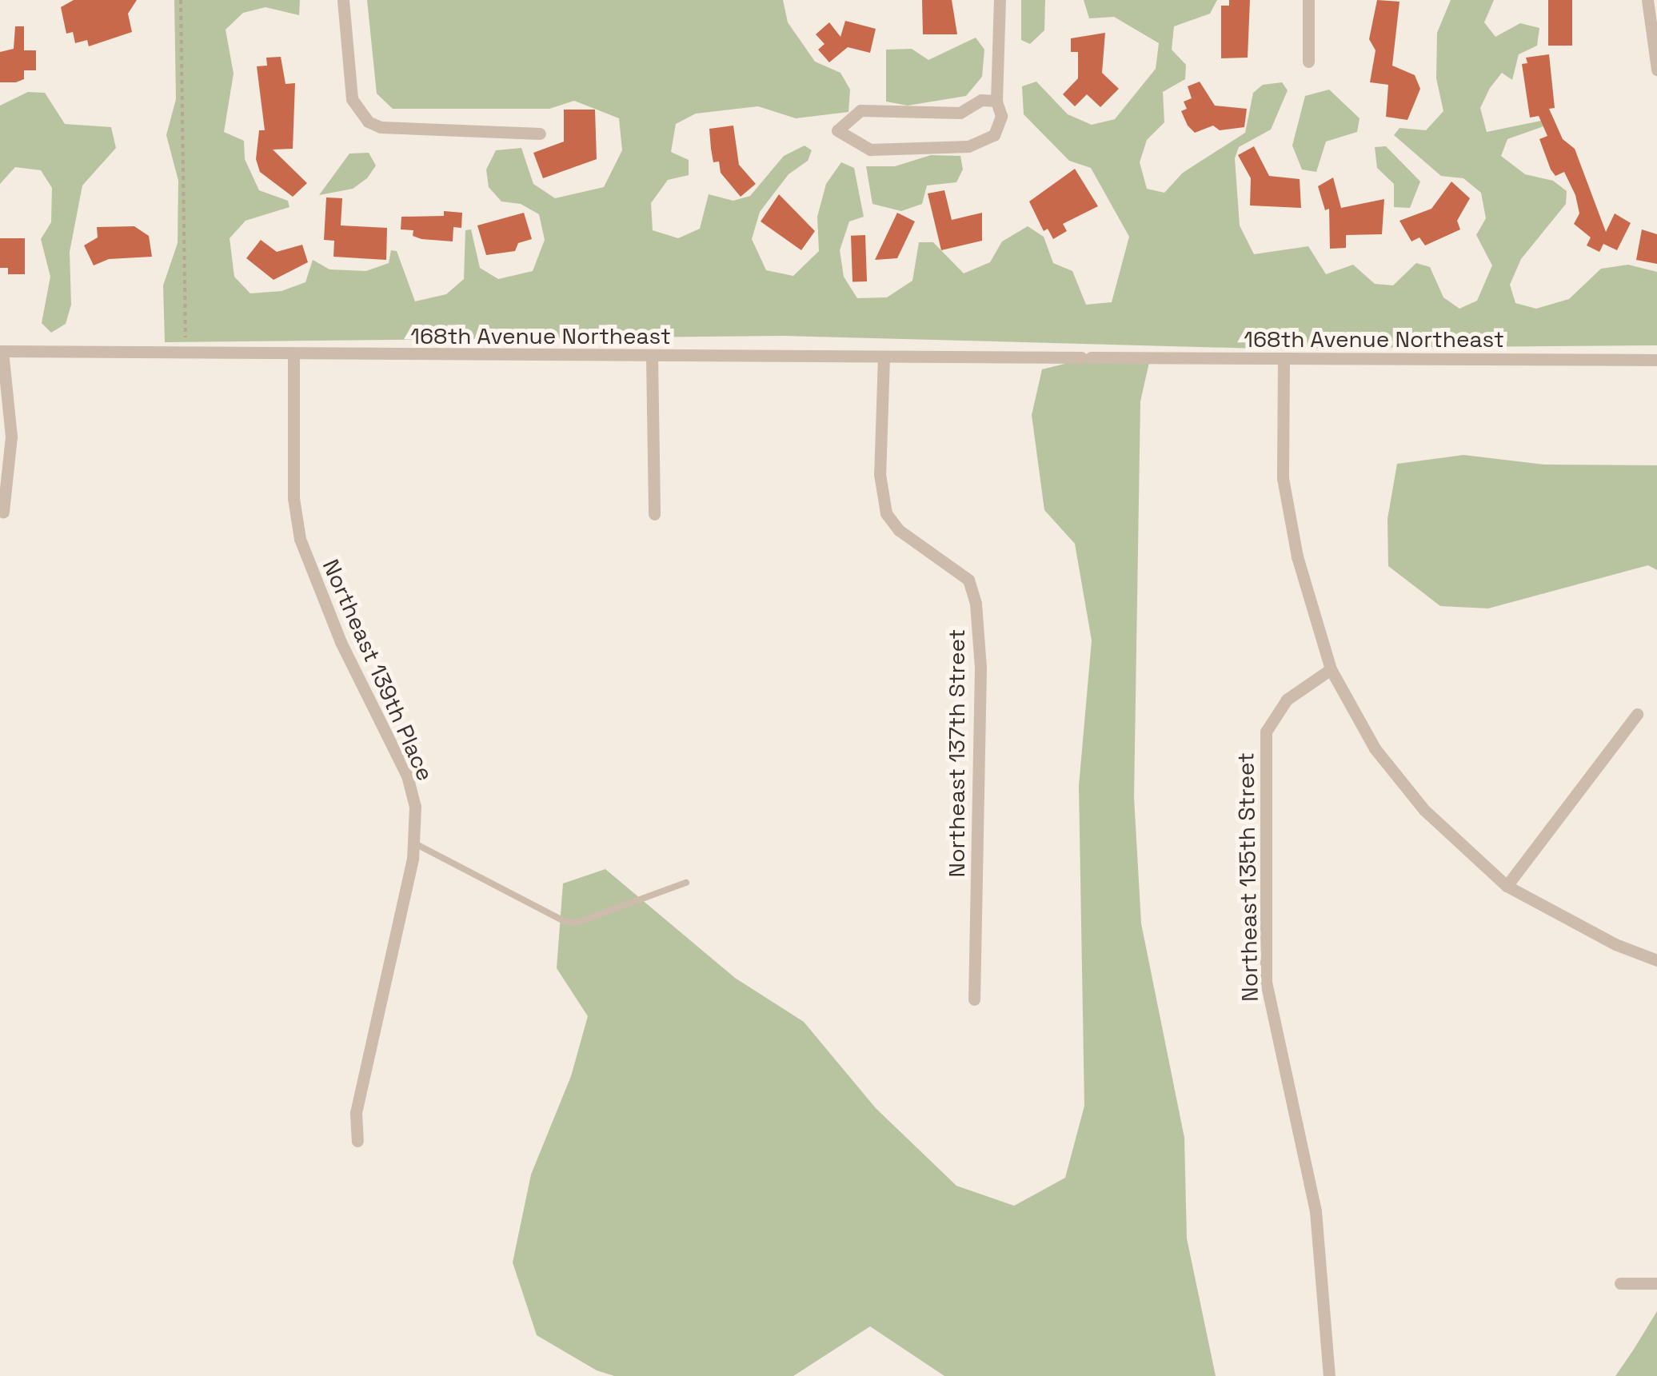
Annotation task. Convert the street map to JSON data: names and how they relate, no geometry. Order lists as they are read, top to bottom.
{
  "streets": {
    "street": [
      "168th Avenue Northeast",
      "Northeast 139th Place",
      "Northeast 137th Street",
      "Northeast 135th Street"
    ]
  },
  "crossings": [
    ["168th Avenue Northeast", "Northeast 139th Place"],
    ["168th Avenue Northeast", "Northeast 137th Street"]
  ]
}
